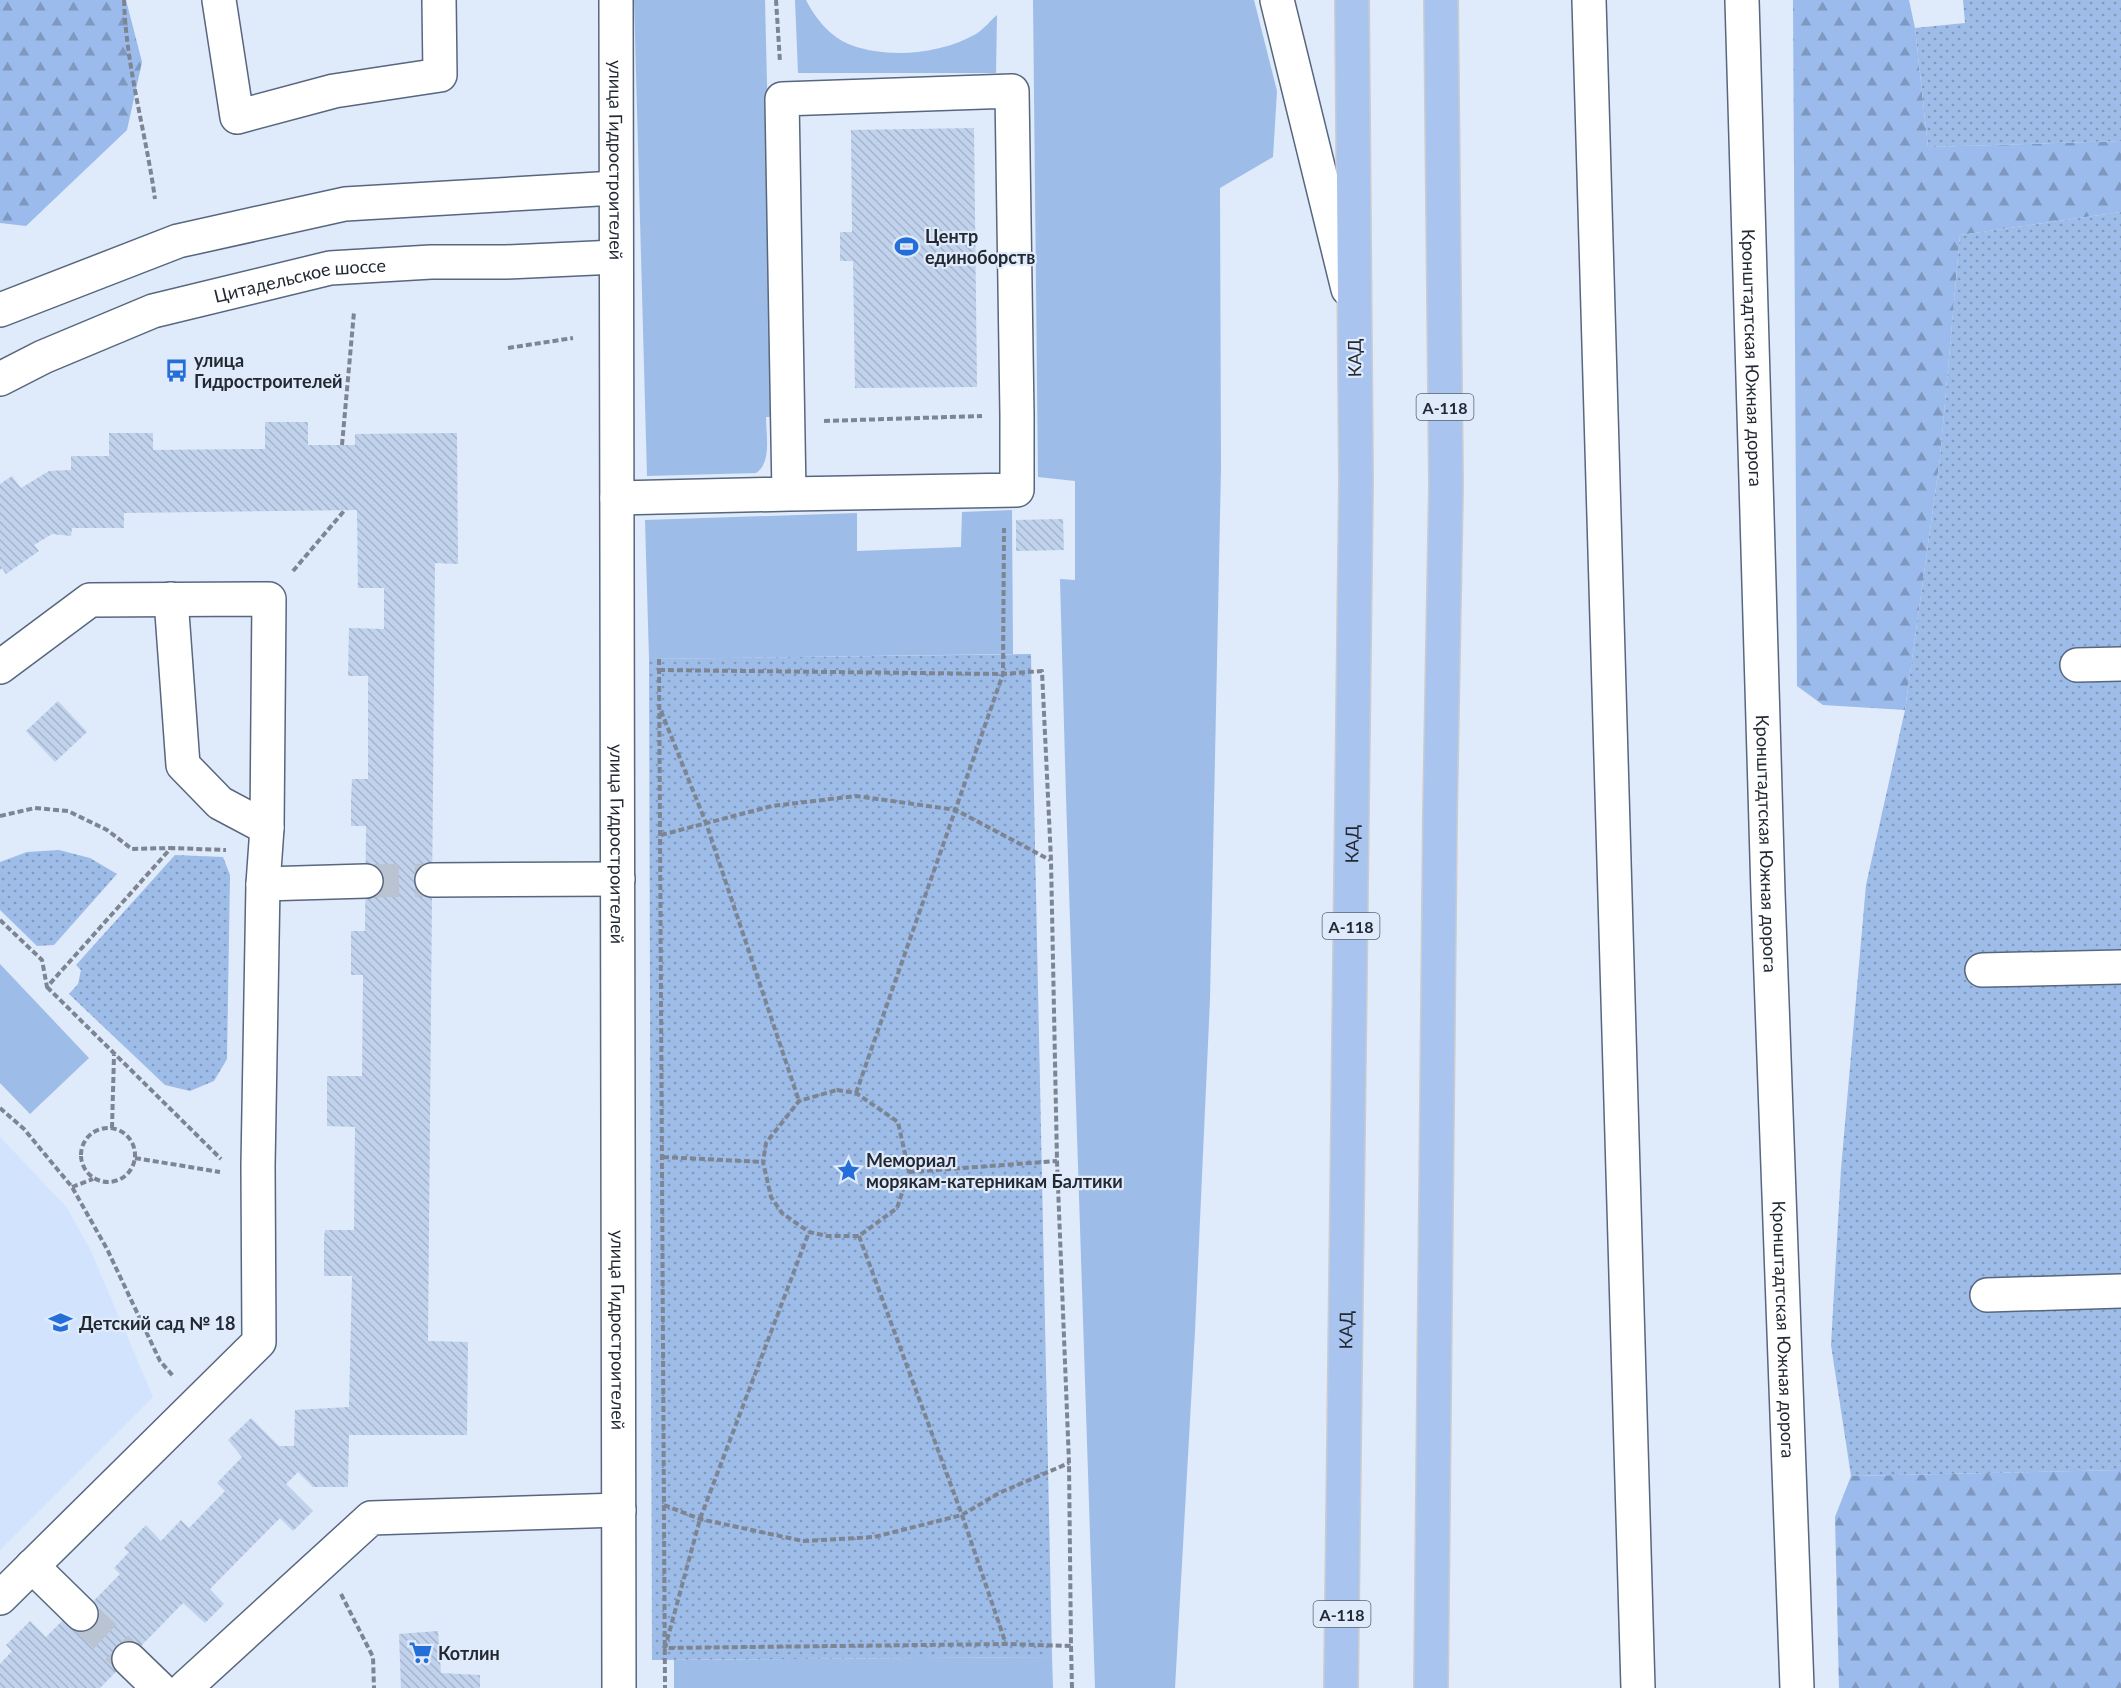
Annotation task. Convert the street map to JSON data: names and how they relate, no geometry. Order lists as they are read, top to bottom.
{
  "streets": {
    "highway": ["КАД", "А-118"],
    "street": ["улица Гидростроителей", "Цитадельское шоссе", "Кронштадтская Южная дорога"]
  },
  "crossings": [
    ["улица Гидростроителей", "Цитадельское шоссе"]
  ],
  "places": {
    "sports": ["Центр единоборств"],
    "bus stop": ["улица Гидростроителей"],
    "place": ["Мемориал морякам-катерникам Балтики"],
    "school or university": ["Детский сад № 18"],
    "supermarket": ["Котлин"]
  }
}
